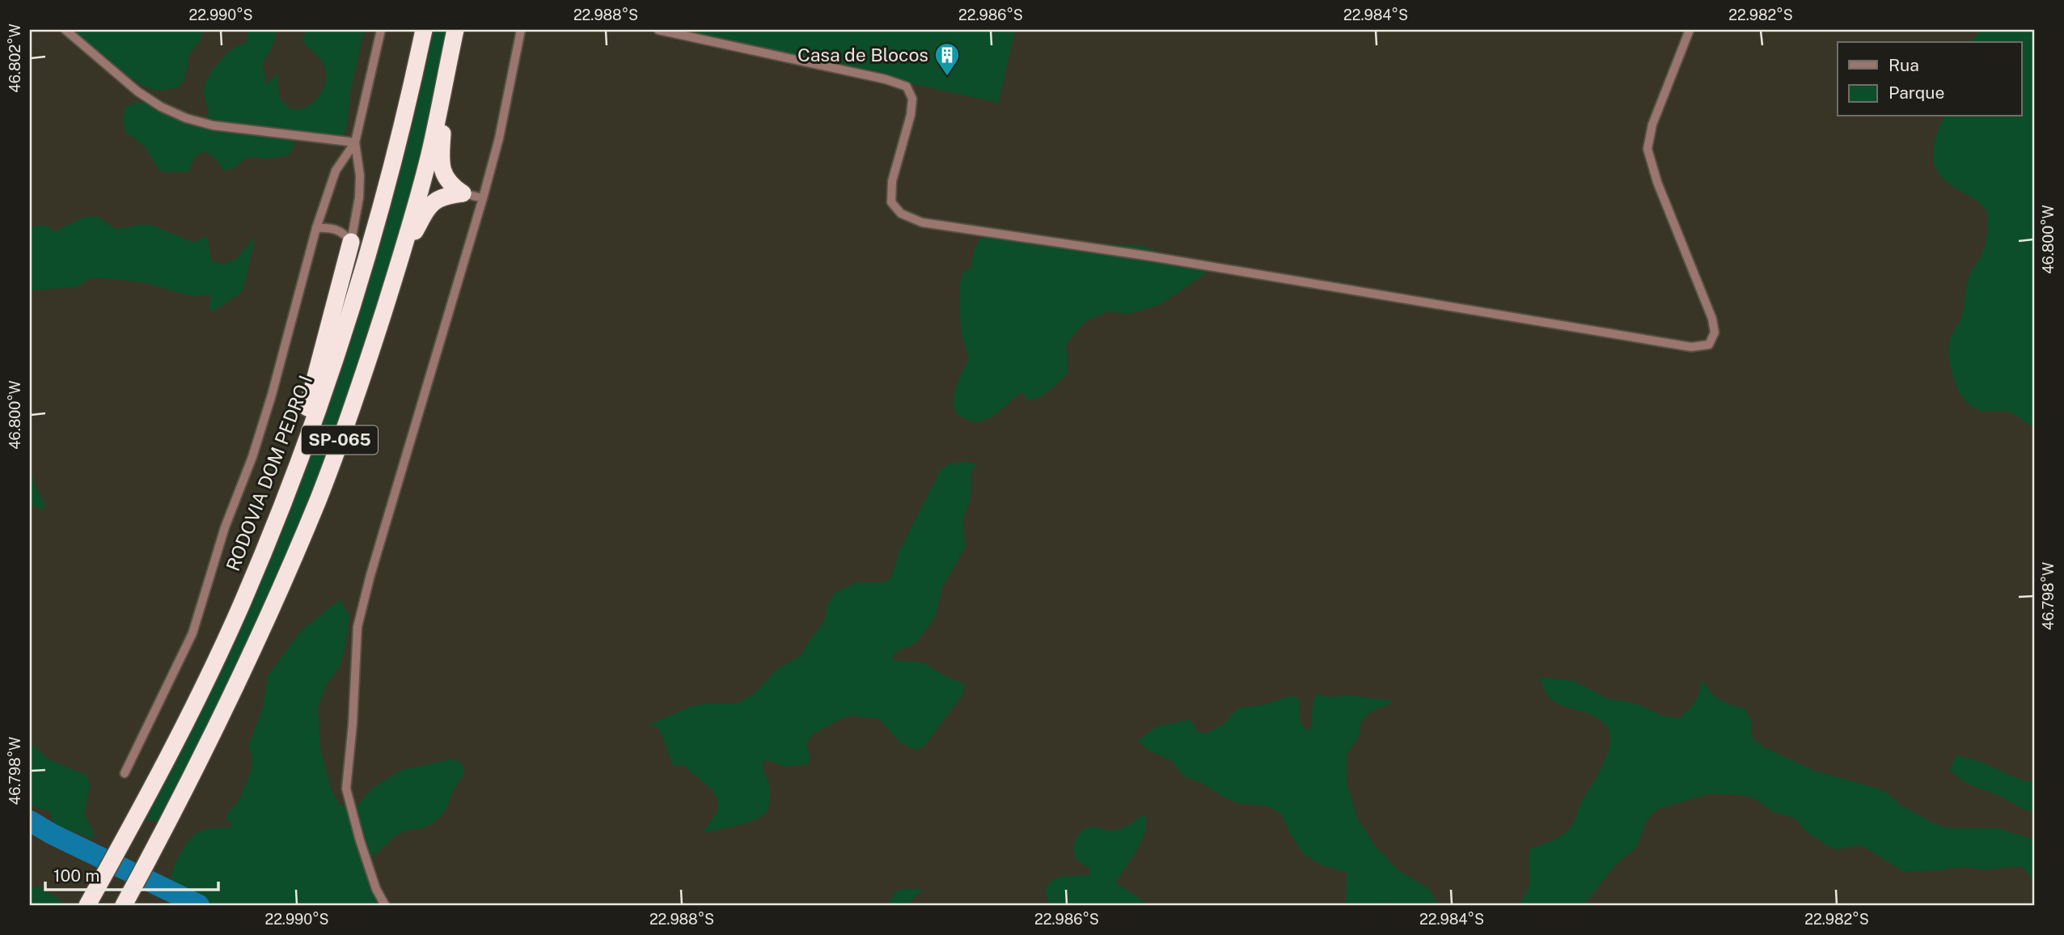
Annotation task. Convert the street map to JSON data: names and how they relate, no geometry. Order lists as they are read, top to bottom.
{
  "streets": {
    "highway": ["SP-065", "RODOVIA DOM PEDRO I"]
  },
  "places": {
    "building": ["Casa de Blocos"]
  },
  "legend": ["Rua", "Parque"],
  "scale_bar": "100 m",
  "coordinates": [
    "22.990°S",
    "22.988°S",
    "22.986°S",
    "22.984°S",
    "22.982°S",
    "46.802°W",
    "46.800°W",
    "46.798°W"
  ]
}
